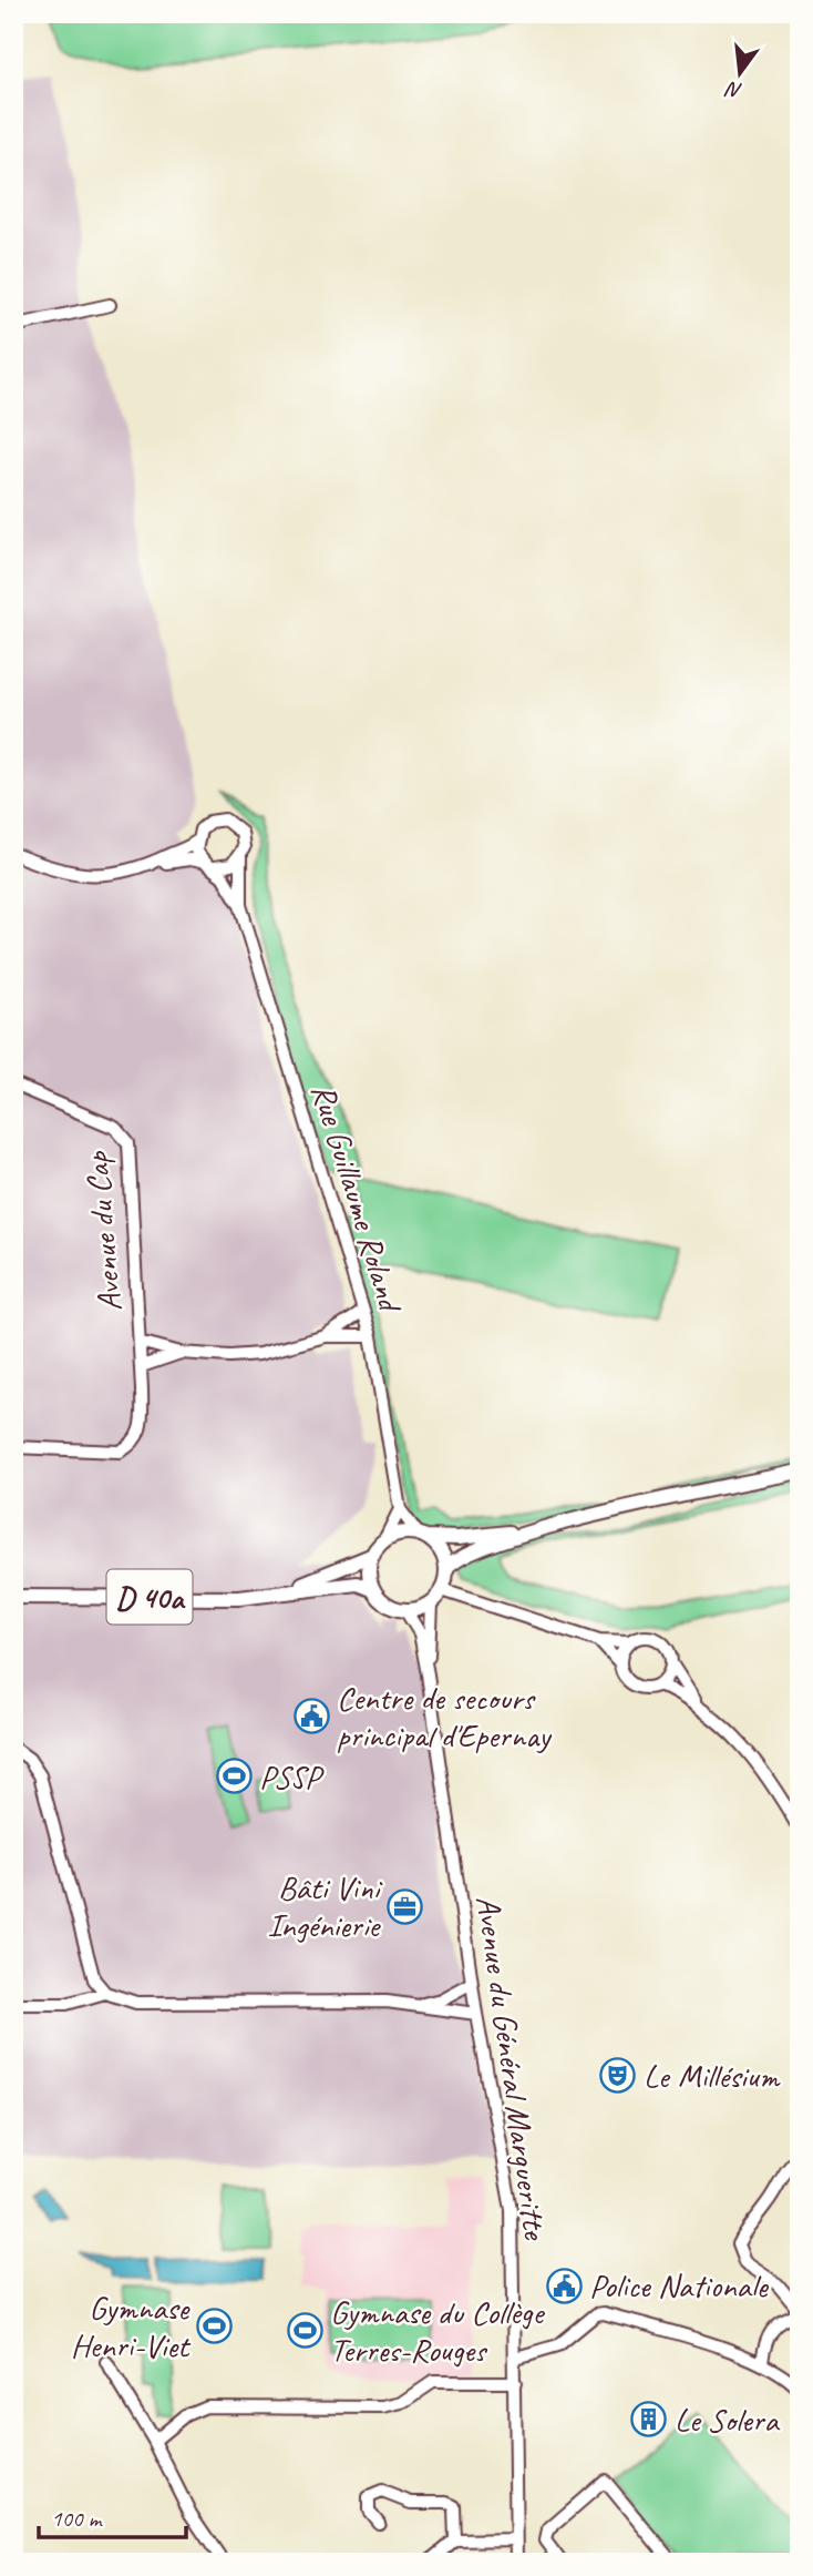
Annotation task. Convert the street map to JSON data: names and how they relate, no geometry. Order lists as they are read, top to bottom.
{
  "streets": {
    "main road": ["D 40a"],
    "street": ["Rue Guillaume Roland", "Avenue du Cap", "Avenue du Général Margueritte"]
  },
  "crossings": [
    ["D 40a", "Avenue du Général Margueritte"]
  ],
  "places": {
    "public building": ["Centre de secours principal d'Epernay", "Police Nationale"],
    "sports": ["PSSP", "Gymnase Henri-Viet", "Gymnase du Collège Terres-Rouges"],
    "office": ["Bâti Vini Ingénierie"],
    "theatre": ["Le Millésium"],
    "building": ["Le Solera"]
  },
  "scale_bar": "100 m",
  "north": "bottom"
}
